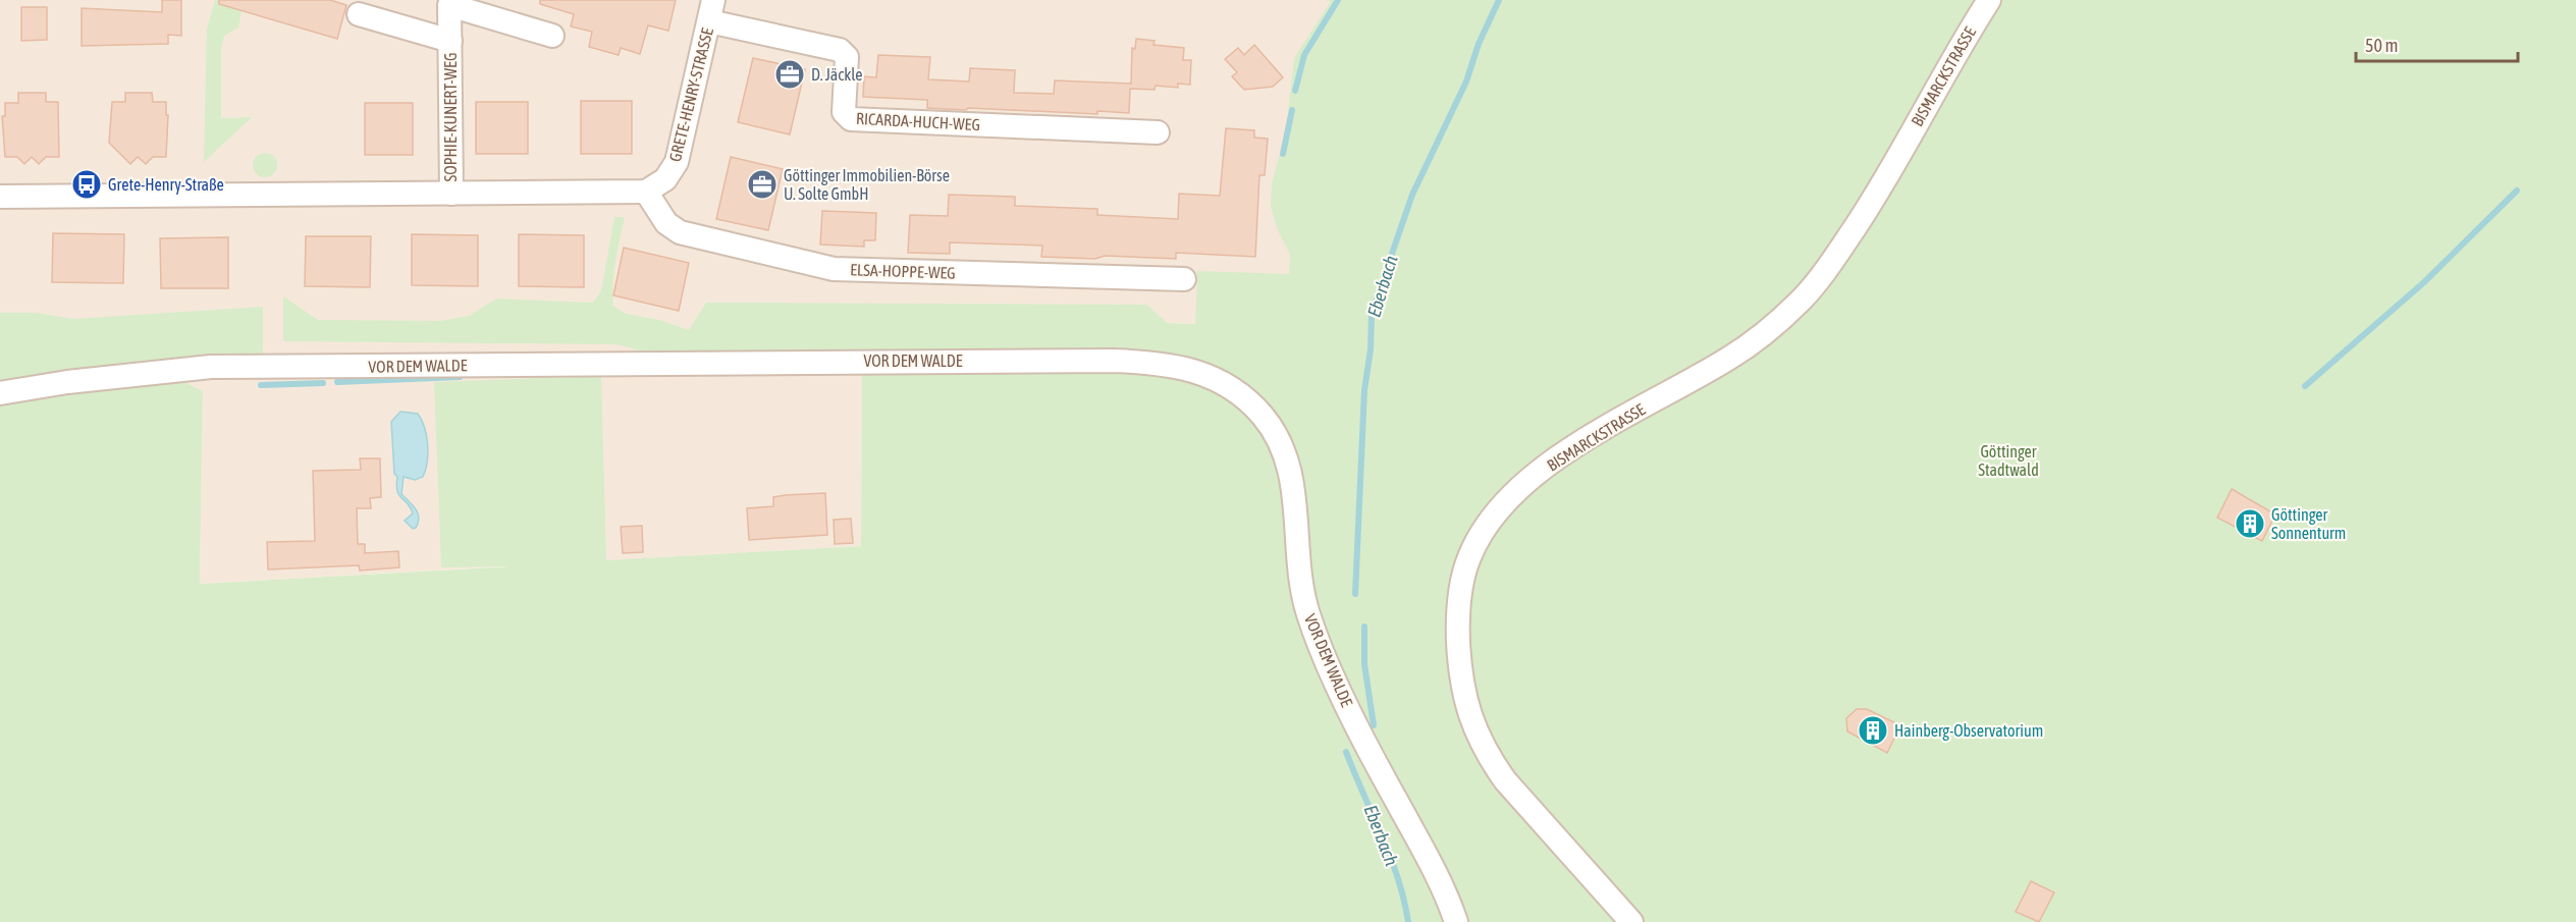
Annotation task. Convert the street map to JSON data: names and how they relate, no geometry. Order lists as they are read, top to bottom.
{
  "streets": {
    "street": [
      "BISMARCKSTRASSE",
      "GRETE-HENRY-STRASSE",
      "SOPHIE-KUNERT-WEG",
      "RICARDA-HUCH-WEG",
      "ELSA-HOPPE-WEG",
      "VOR DEM WALDE"
    ]
  },
  "crossings": [
    ["GRETE-HENRY-STRASSE", "RICARDA-HUCH-WEG"],
    ["GRETE-HENRY-STRASSE", "ELSA-HOPPE-WEG"]
  ],
  "water": ["Eberbach"],
  "parks": ["Göttinger Stadtwald"],
  "places": {
    "office": ["D. Jäckle", "Göttinger Immobilien-Börse U. Solte GmbH"],
    "bus stop": ["Grete-Henry-Straße"],
    "building": ["Göttinger Sonnenturm", "Hainberg-Observatorium"]
  },
  "scale_bar": "50 m"
}
